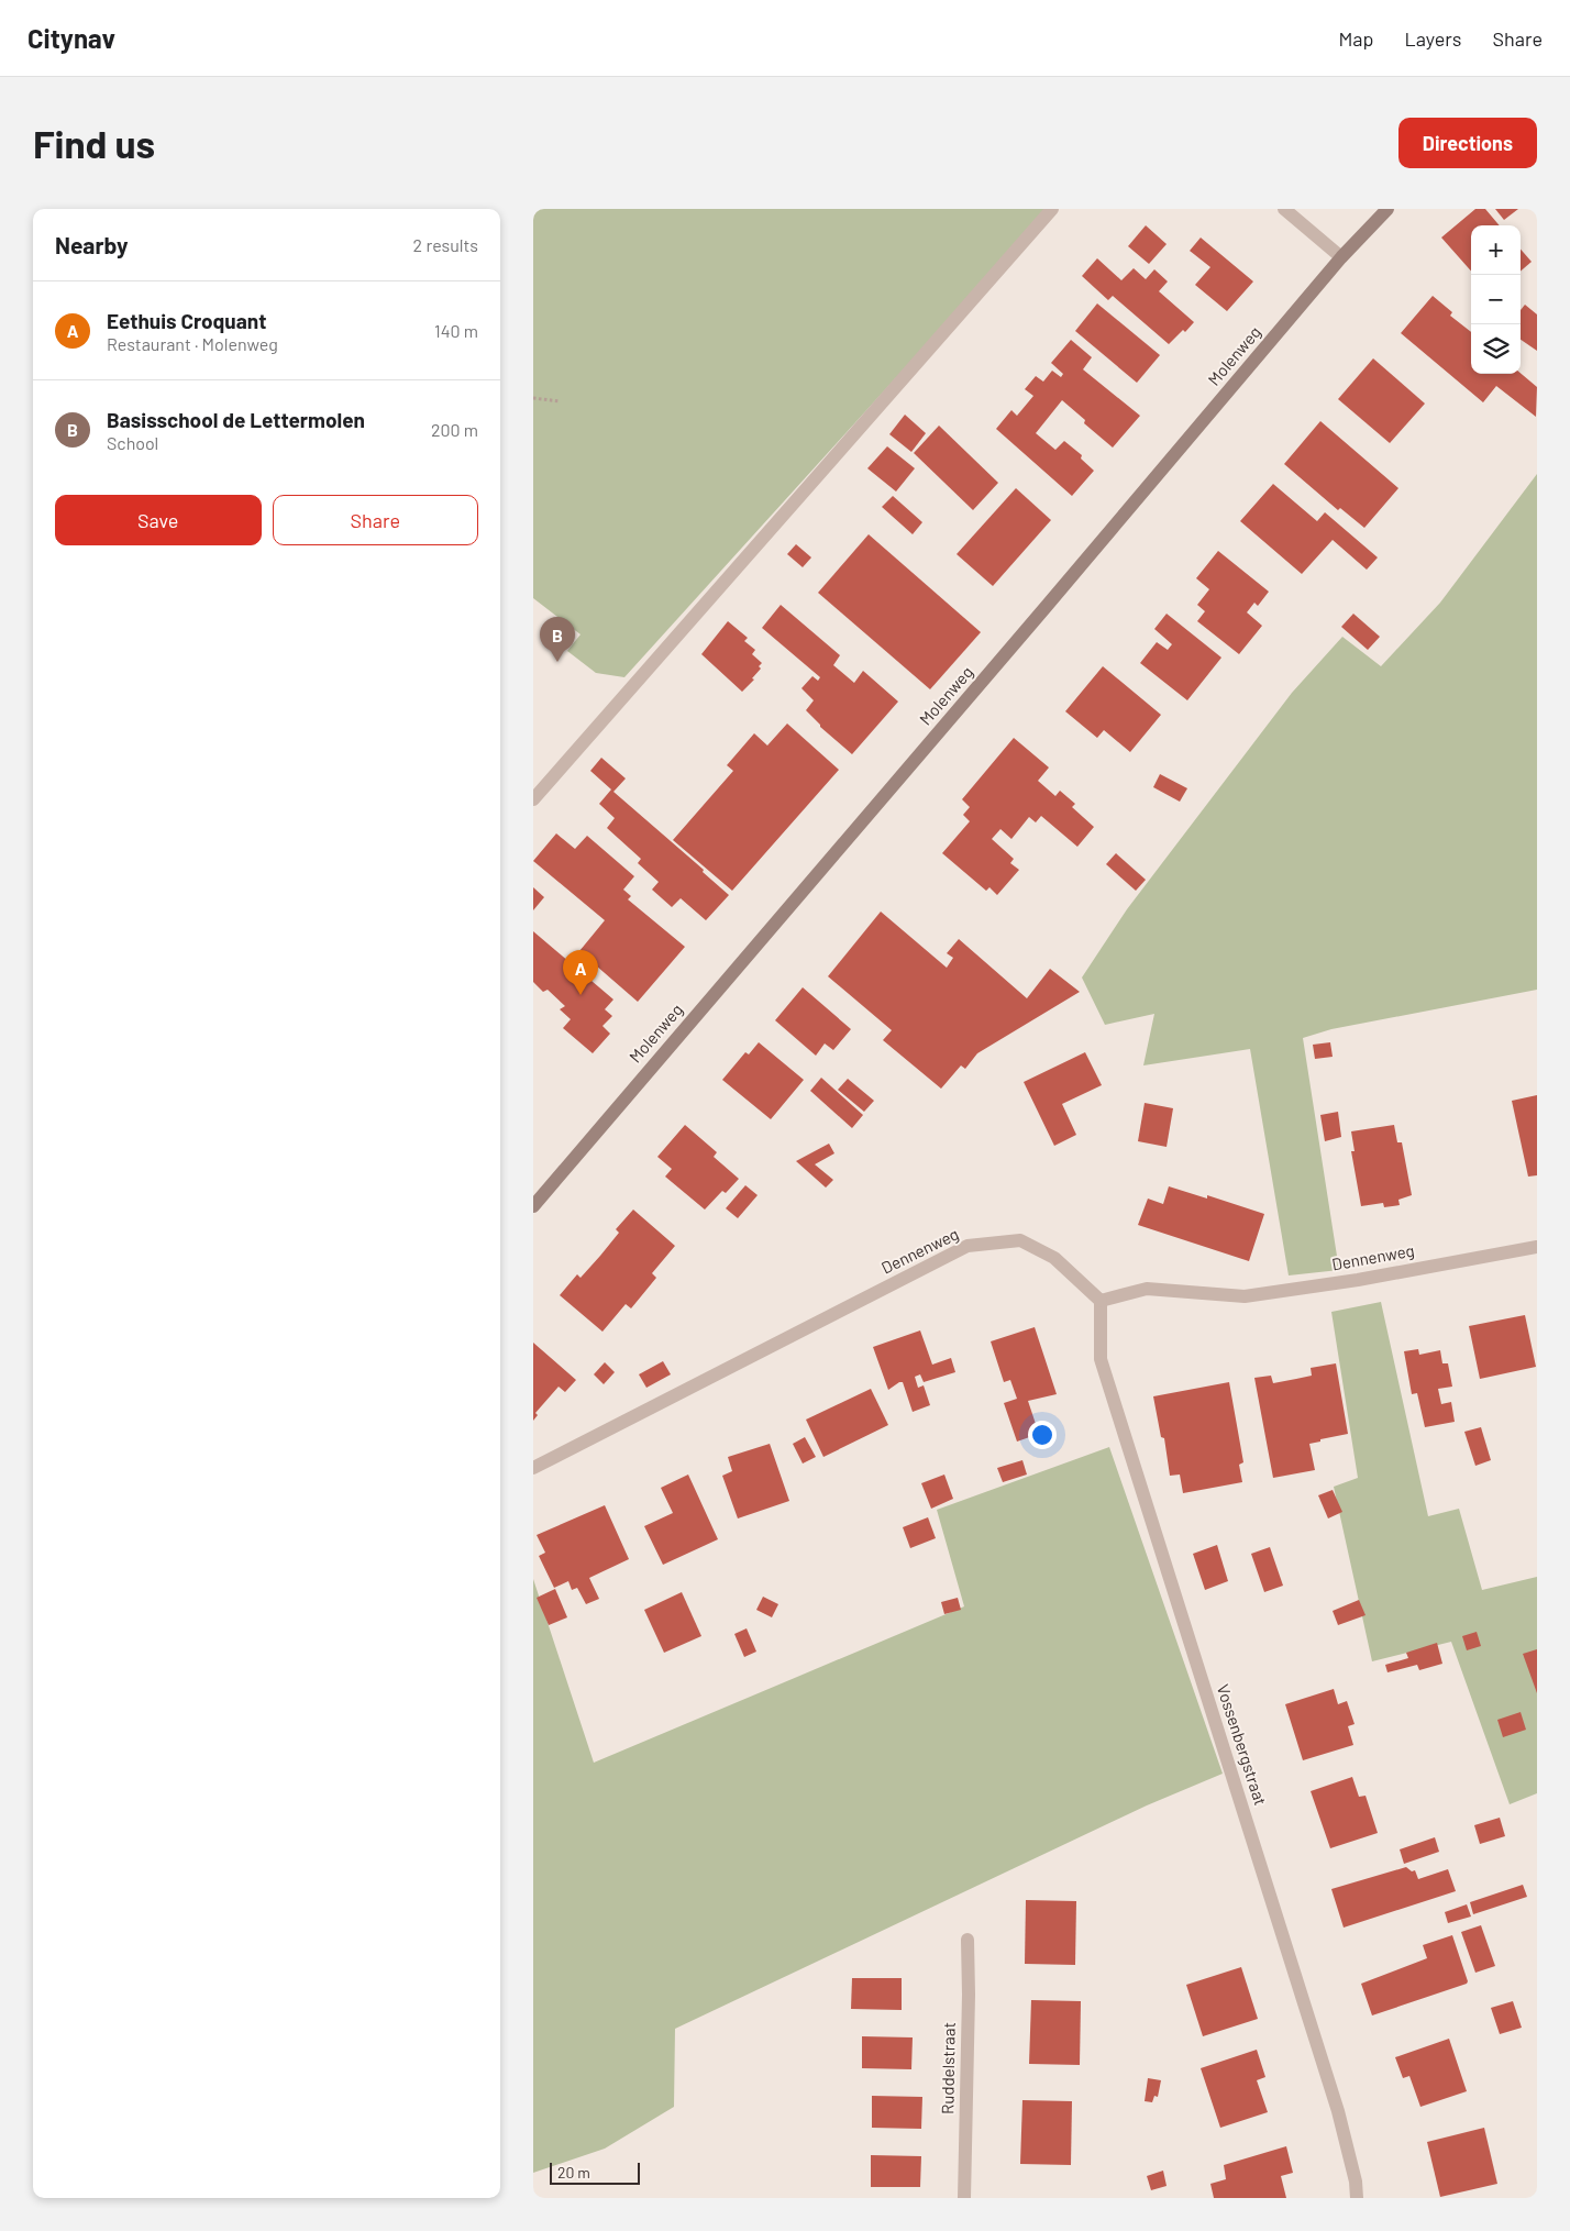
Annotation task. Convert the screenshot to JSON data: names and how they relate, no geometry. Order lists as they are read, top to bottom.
{
  "streets": {
    "street": [
      "Molenweg",
      "Dennenweg",
      "Vossenbergstraat",
      "Ruddelstraat"
    ]
  },
  "crossings": [
    ["Dennenweg", "Vossenbergstraat"]
  ],
  "scale_bar": "20 m",
  "page": {
    "header": "Citynav",
    "nav": ["Map", "Layers", "Share"],
    "buttons": [
      "Directions",
      ["Save", "Share"]
    ],
    "title": "Find us",
    "heading": ["Nearby", "2 results"],
    "map_buttons": ["+", "−"],
    "list": [
      {
        "mark": "A",
        "name": "Eethuis Croquant",
        "note": "Restaurant · Molenweg",
        "value": "140 m"
      },
      {
        "mark": "B",
        "name": "Basisschool de Lettermolen",
        "note": "School",
        "value": "200 m"
      }
    ],
    "pins": ["B", "A"],
    "scale": "20 m"
  }
}
